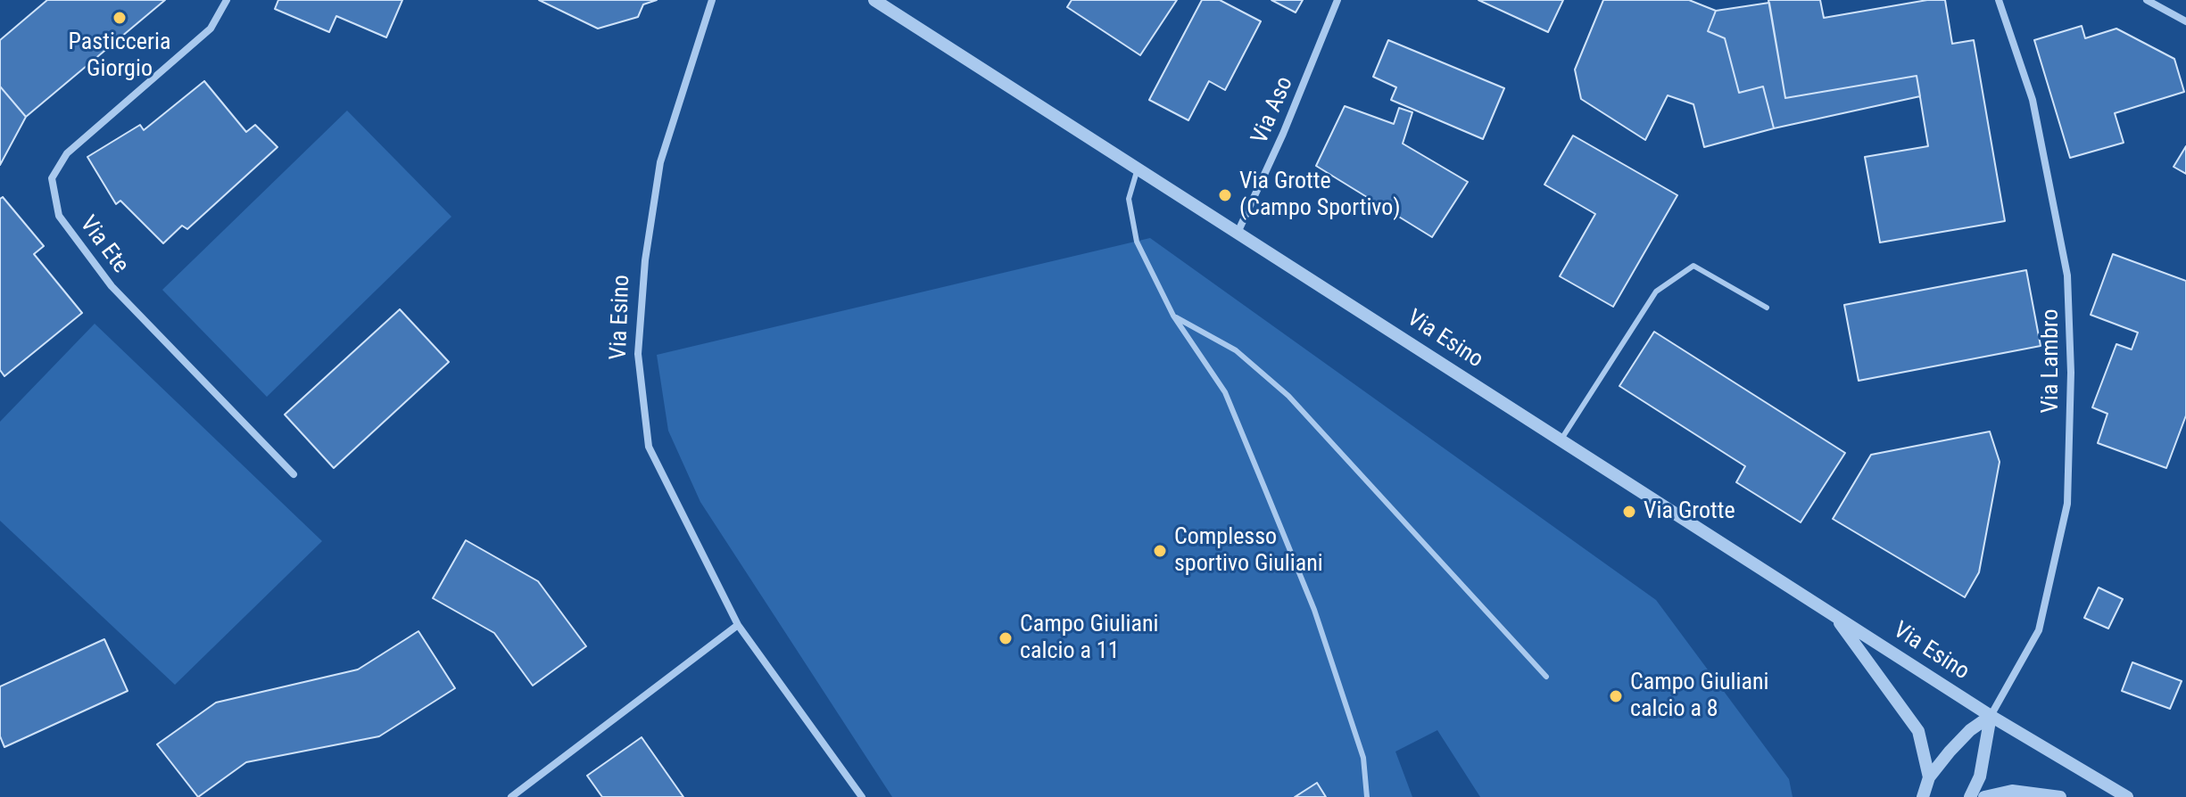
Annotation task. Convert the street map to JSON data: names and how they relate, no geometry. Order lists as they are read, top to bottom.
{
  "streets": {
    "street": [
      "Via Aso",
      "Via Ete",
      "Via Esino",
      "Via Lambro"
    ]
  },
  "crossings": [
    ["Via Aso", "Via Esino"],
    ["Via Esino", "Via Lambro"]
  ],
  "places": [
    "Pasticceria Giorgio",
    "Via Grotte (Campo Sportivo)",
    "Via Grotte",
    "Complesso sportivo Giuliani",
    "Campo Giuliani calcio a 11",
    "Campo Giuliani calcio a 8"
  ]
}
